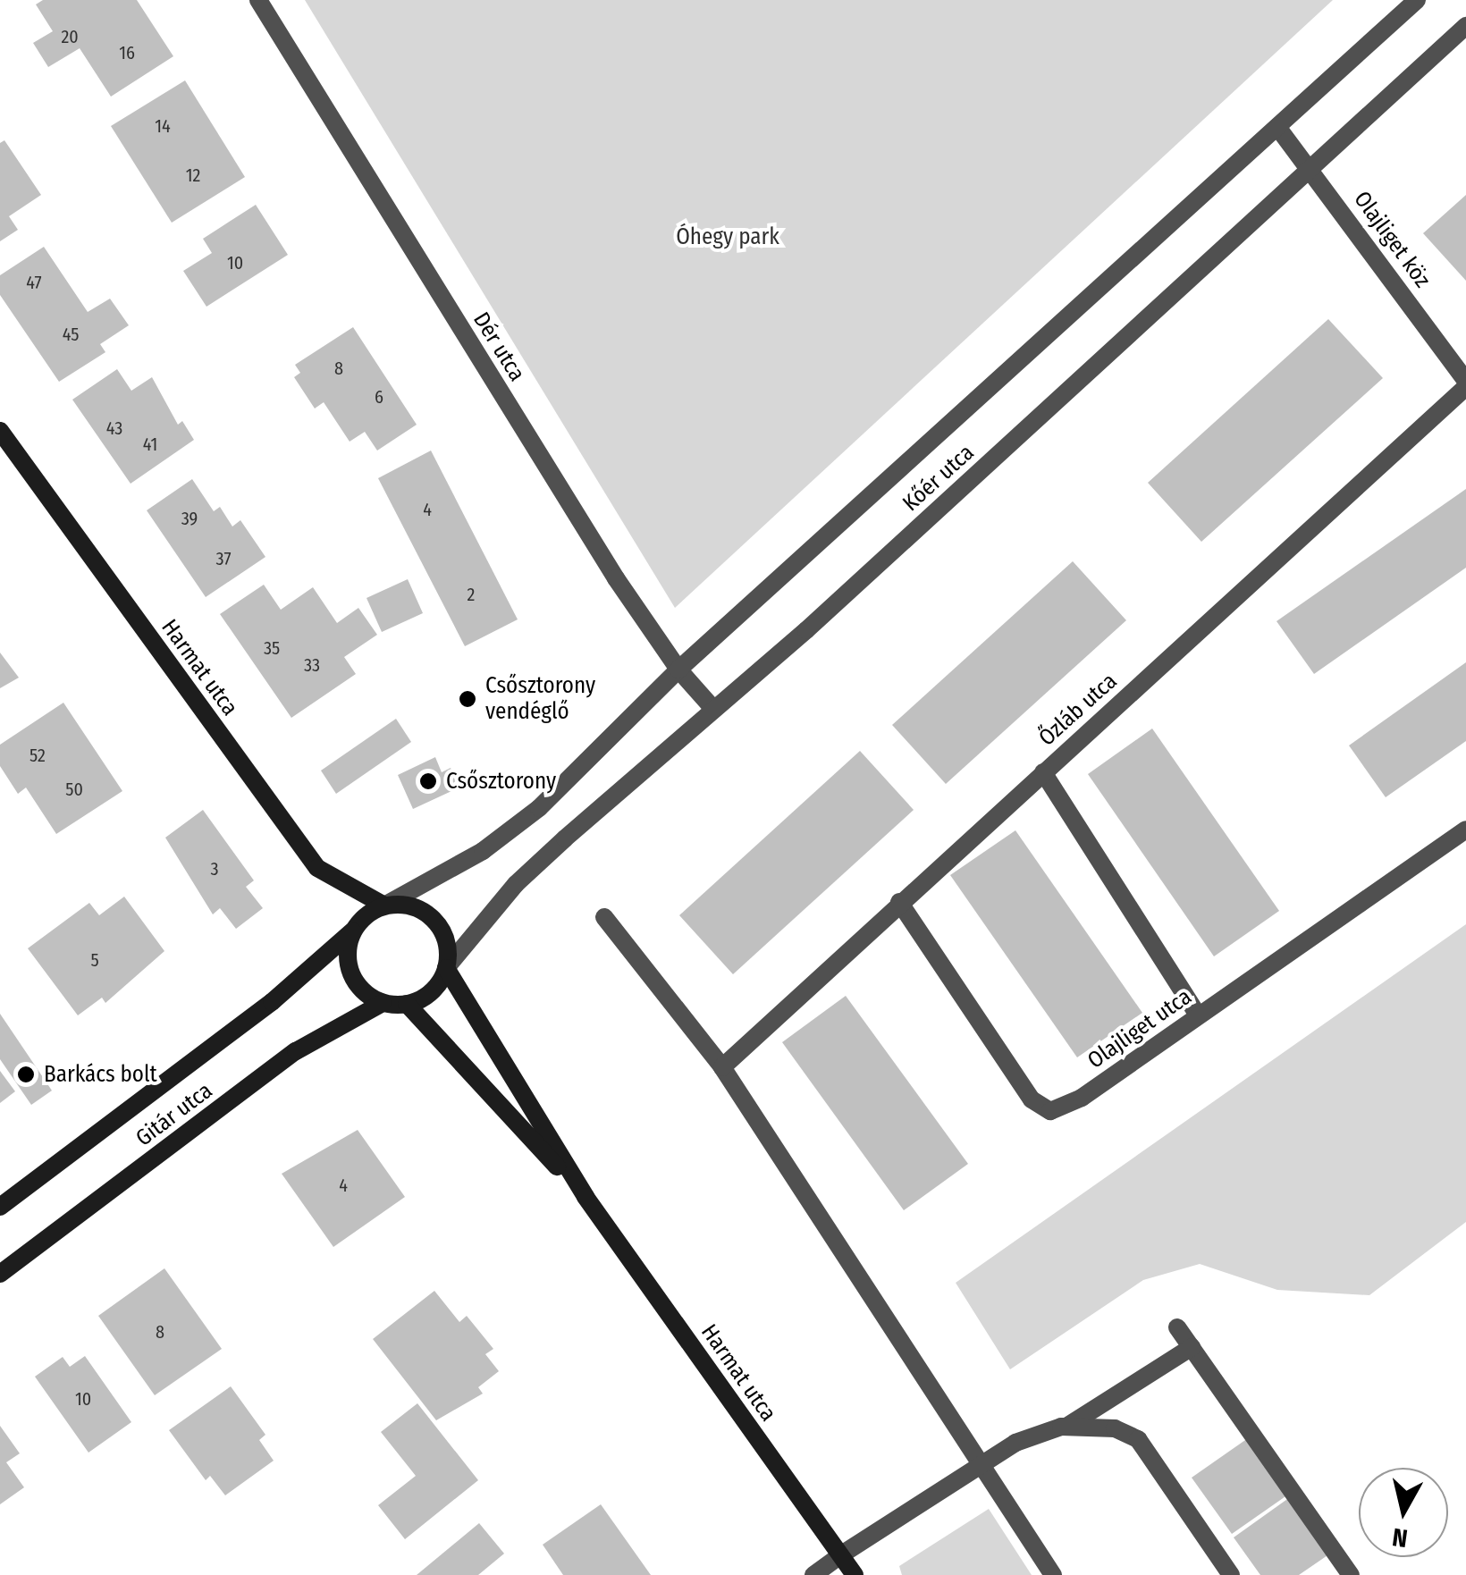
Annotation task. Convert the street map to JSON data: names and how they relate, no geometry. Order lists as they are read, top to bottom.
{
  "streets": {
    "street": [
      "Olajliget köz",
      "Dér utca",
      "Kőér utca",
      "Harmat utca",
      "Őzláb utca",
      "Olajliget utca",
      "Gitár utca"
    ]
  },
  "crossings": [
    ["Olajliget köz", "Kőér utca"],
    ["Olajliget köz", "Őzláb utca"],
    ["Dér utca", "Kőér utca"],
    ["Kőér utca", "Harmat utca"],
    ["Kőér utca", "Gitár utca"],
    ["Harmat utca", "Gitár utca"],
    ["Őzláb utca", "Olajliget utca"]
  ],
  "parks": ["Óhegy park"],
  "places": ["Csősztorony vendéglő", "Csősztorony", "Barkács bolt"],
  "house_numbers": [
    "20",
    "16",
    "14",
    "12",
    "10",
    "47",
    "45",
    "8",
    "6",
    "43",
    "41",
    "4",
    "39",
    "37",
    "2",
    "35",
    "33",
    "52",
    "50",
    "3",
    "5",
    "4",
    "8",
    "10"
  ],
  "north": "bottom"
}
